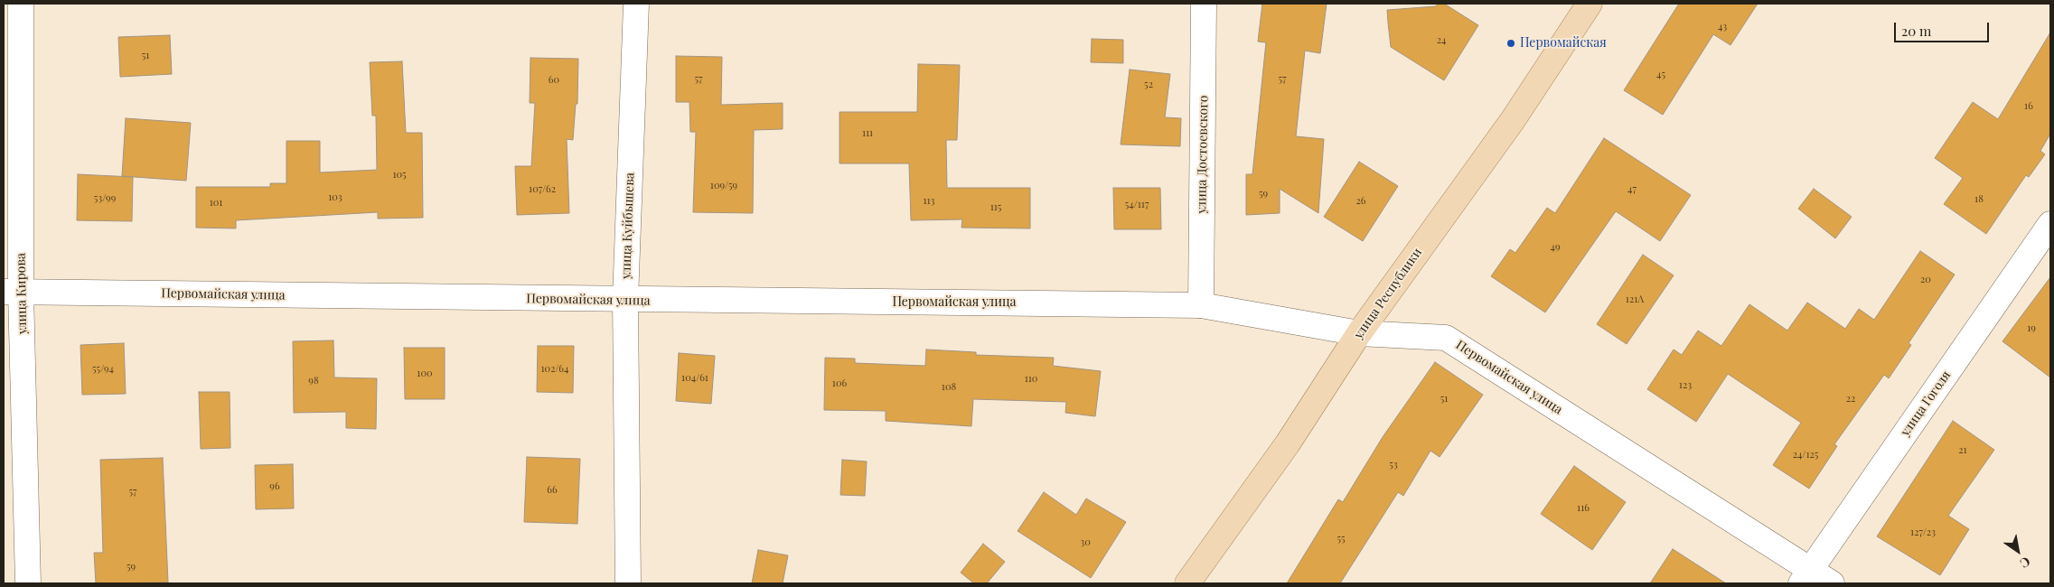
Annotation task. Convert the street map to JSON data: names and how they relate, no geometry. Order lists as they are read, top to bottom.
{
  "streets": {
    "main road": ["улица Республики"],
    "street": [
      "улица Достоевского",
      "улица Куйбышева",
      "улица Кирова",
      "Первомайская улица",
      "улица Гоголя"
    ]
  },
  "crossings": [
    ["улица Достоевского", "Первомайская улица"],
    ["улица Куйбышева", "Первомайская улица"],
    ["улица Кирова", "Первомайская улица"],
    ["улица Республики", "Первомайская улица"],
    ["Первомайская улица", "улица Гоголя"]
  ],
  "places": ["Первомайская"],
  "house_numbers": [
    "43",
    "24",
    "51",
    "45",
    "57",
    "57",
    "60",
    "52",
    "16",
    "111",
    "105",
    "109/59",
    "107/62",
    "47",
    "59",
    "103",
    "53/99",
    "18",
    "113",
    "26",
    "101",
    "54/117",
    "115",
    "49",
    "20",
    "121А",
    "19",
    "55/94",
    "102/64",
    "100",
    "104/61",
    "110",
    "98",
    "106",
    "123",
    "108",
    "51",
    "22",
    "21",
    "24/125",
    "53",
    "96",
    "66",
    "57",
    "116",
    "127/23",
    "55",
    "30",
    "59"
  ],
  "scale_bar": "20 m",
  "north": "bottom right"
}
